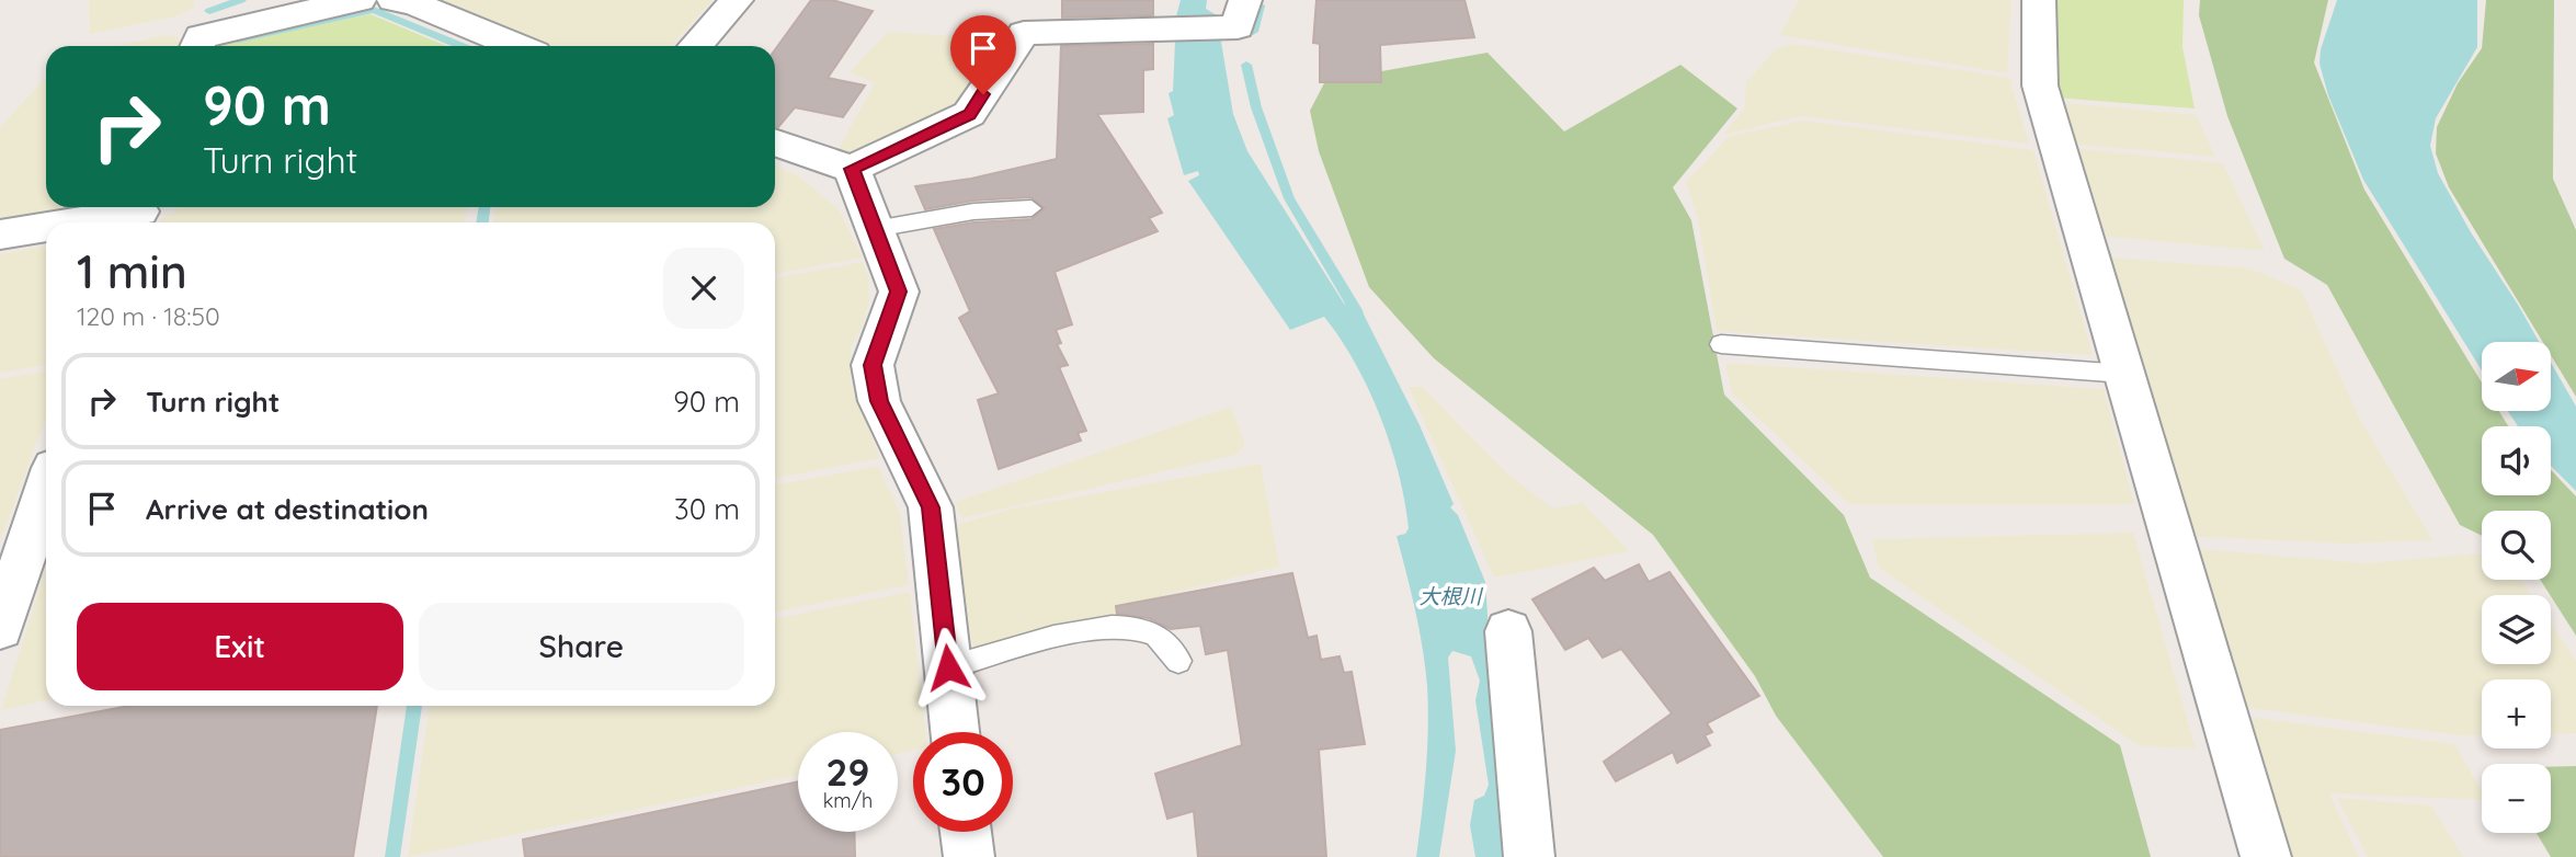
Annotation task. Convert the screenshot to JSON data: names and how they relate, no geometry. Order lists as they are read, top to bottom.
{
  "water": ["大根川"],
  "north": "right",
  "page": {
    "turn": ["90 m", "Turn right"],
    "heading": ["1 min", "120 m · 18:50"],
    "map_buttons": ["+", "−"],
    "list": [
      {
        "name": "Turn right",
        "value": "90 m"
      },
      {
        "name": "Arrive at destination",
        "value": "30 m"
      }
    ],
    "buttons": ["Exit", "Share"],
    "speed": "29 km/h",
    "limit": "30"
  }
}
